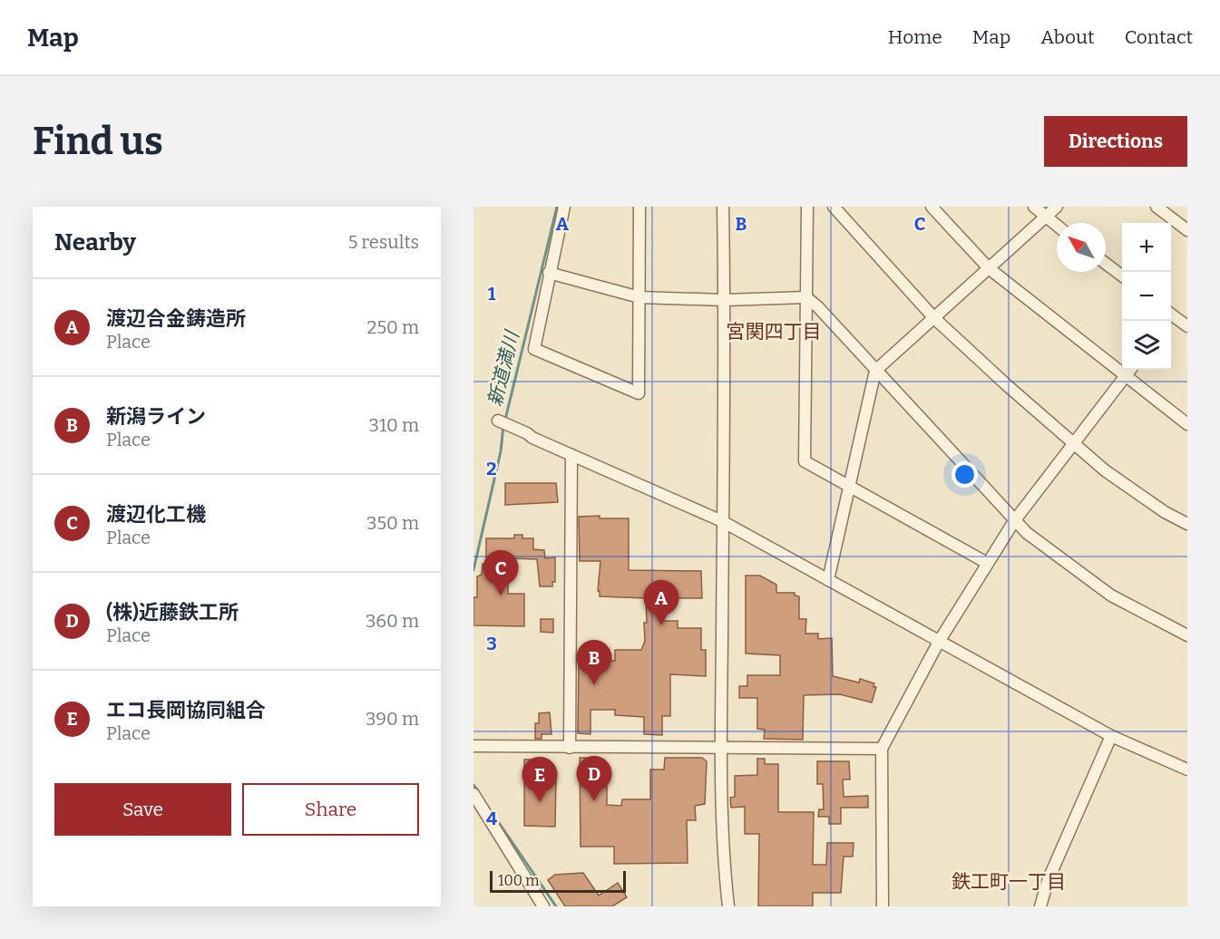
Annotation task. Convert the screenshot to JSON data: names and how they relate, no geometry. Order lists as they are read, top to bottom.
{
  "districts": ["宮関四丁目", "鉄工町一丁目"],
  "water": ["新道満川"],
  "scale_bar": "100 m",
  "north": "top left",
  "page": {
    "header": "Map",
    "nav": [
      "Home",
      "Map",
      "About",
      "Contact"
    ],
    "buttons": [
      "Directions",
      ["Save", "Share"]
    ],
    "title": "Find us",
    "heading": ["Nearby", "5 results"],
    "map_buttons": ["+", "−"],
    "list": [
      {
        "mark": "A",
        "name": "渡辺合金鋳造所",
        "note": "Place",
        "value": "250 m"
      },
      {
        "mark": "B",
        "name": "新潟ライン",
        "note": "Place",
        "value": "310 m"
      },
      {
        "mark": "C",
        "name": "渡辺化工機",
        "note": "Place",
        "value": "350 m"
      },
      {
        "mark": "D",
        "name": "(株)近藤鉄工所",
        "note": "Place",
        "value": "360 m"
      },
      {
        "mark": "E",
        "name": "エコ長岡協同組合",
        "note": "Place",
        "value": "390 m"
      }
    ],
    "pins": [
      "C",
      "A",
      "B",
      "D",
      "E"
    ],
    "scale": "100 m"
  },
  "grid": {
    "columns": ["A", "B", "C"],
    "rows": [
      "1",
      "2",
      "3",
      "4"
    ]
  }
}
